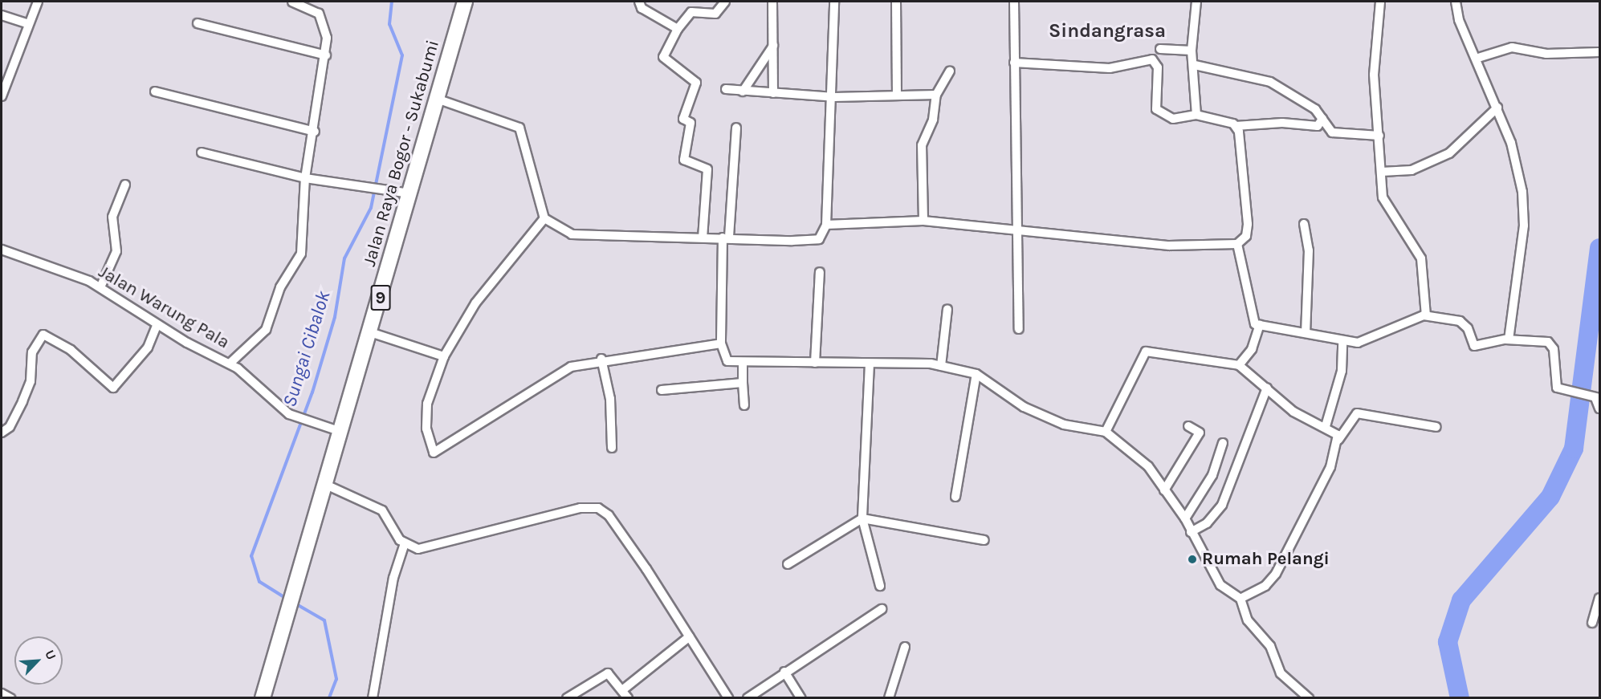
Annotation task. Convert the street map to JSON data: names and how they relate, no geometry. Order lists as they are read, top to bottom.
{
  "streets": {
    "highway": ["Jalan Raya Bogor - Sukabumi", "9"],
    "street": ["Jalan Warung Pala"]
  },
  "crossings": [
    ["Jalan Raya Bogor - Sukabumi", "Jalan Warung Pala"]
  ],
  "districts": ["Sindangrasa"],
  "water": ["Sungai Cibalok"],
  "places": ["Rumah Pelangi"],
  "north": "top right"
}
